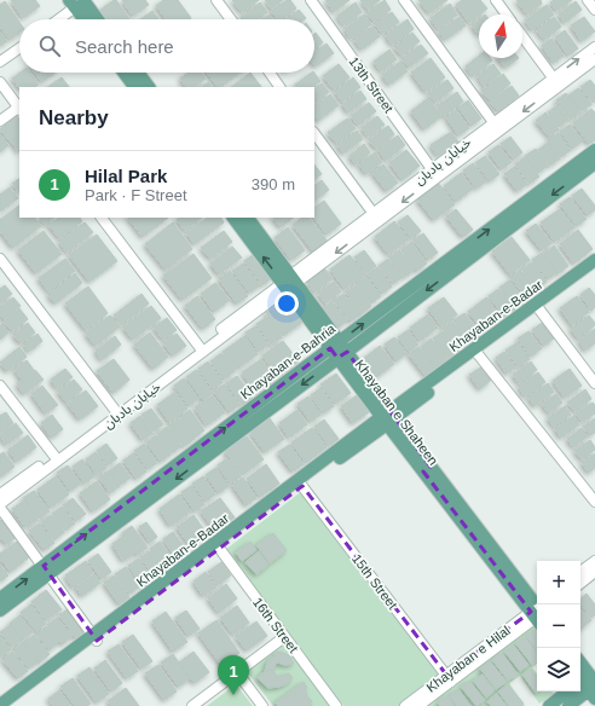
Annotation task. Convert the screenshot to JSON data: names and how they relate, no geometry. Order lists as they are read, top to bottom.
{
  "streets": {
    "main road": ["Khayaban-e-Badar", "Khayaban-e-Bahria", "Khayaban e Shaheen"],
    "street": [
      "13th Street",
      "خیابان بادبان",
      "15th Street",
      "16th Street",
      "Khayaban e Hilal"
    ]
  },
  "crossings": [
    ["13th Street", "خیابان بادبان"],
    ["خیابان بادبان", "Khayaban e Shaheen"],
    ["Khayaban-e-Badar", "Khayaban e Shaheen"],
    ["Khayaban-e-Badar", "15th Street"],
    ["Khayaban-e-Badar", "16th Street"],
    ["Khayaban-e-Bahria", "Khayaban e Shaheen"],
    ["15th Street", "Khayaban e Hilal"]
  ],
  "north": "top",
  "page": {
    "search": "Search here",
    "heading": "Nearby",
    "list": [
      {
        "mark": "1",
        "name": "Hilal Park",
        "note": "Park · F Street",
        "value": "390 m"
      }
    ],
    "map_buttons": ["+", "−"],
    "pins": "1"
  }
}
